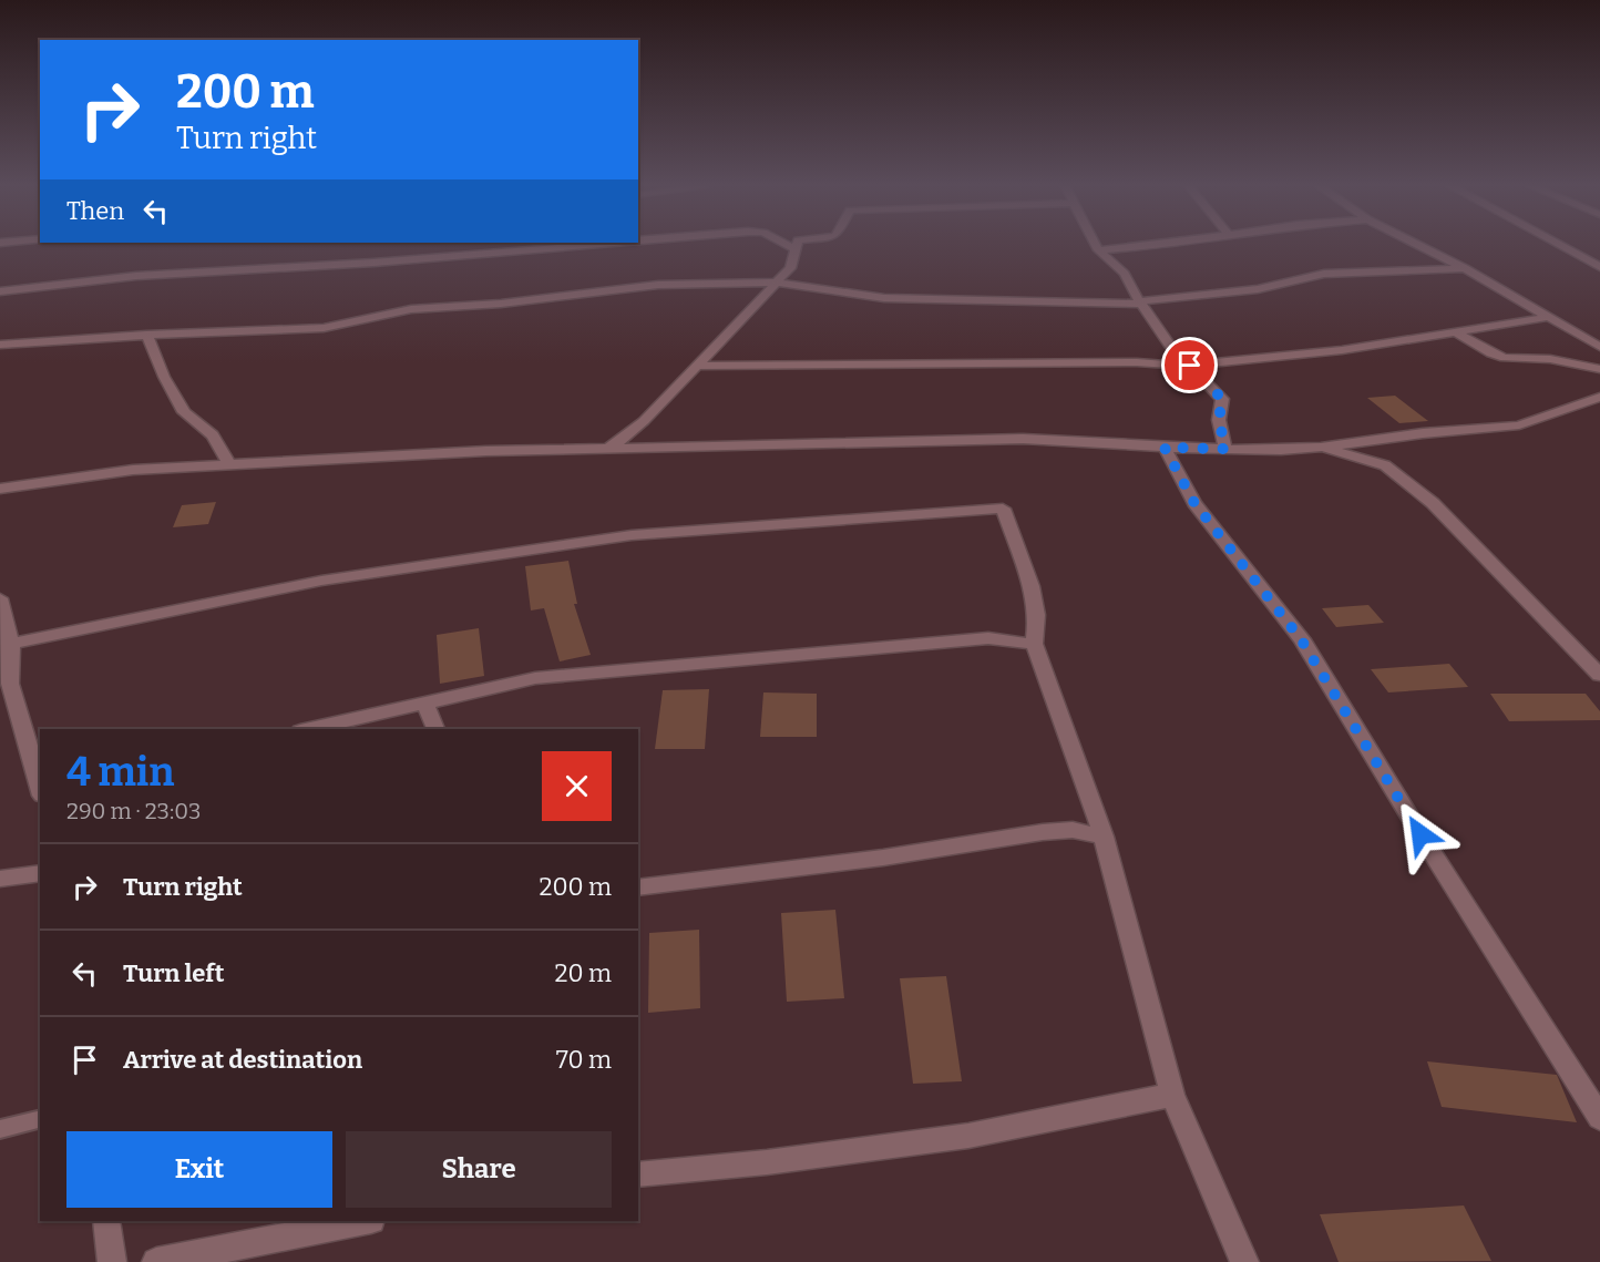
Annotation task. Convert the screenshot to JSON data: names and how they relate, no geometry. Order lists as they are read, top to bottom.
{
  "page": {
    "turn": ["200 m", "Turn right"],
    "then": "Then",
    "heading": ["4 min", "290 m · 23:03"],
    "list": [
      {
        "name": "Turn right",
        "value": "200 m"
      },
      {
        "name": "Turn left",
        "value": "20 m"
      },
      {
        "name": "Arrive at destination",
        "value": "70 m"
      }
    ],
    "buttons": ["Exit", "Share"]
  }
}
